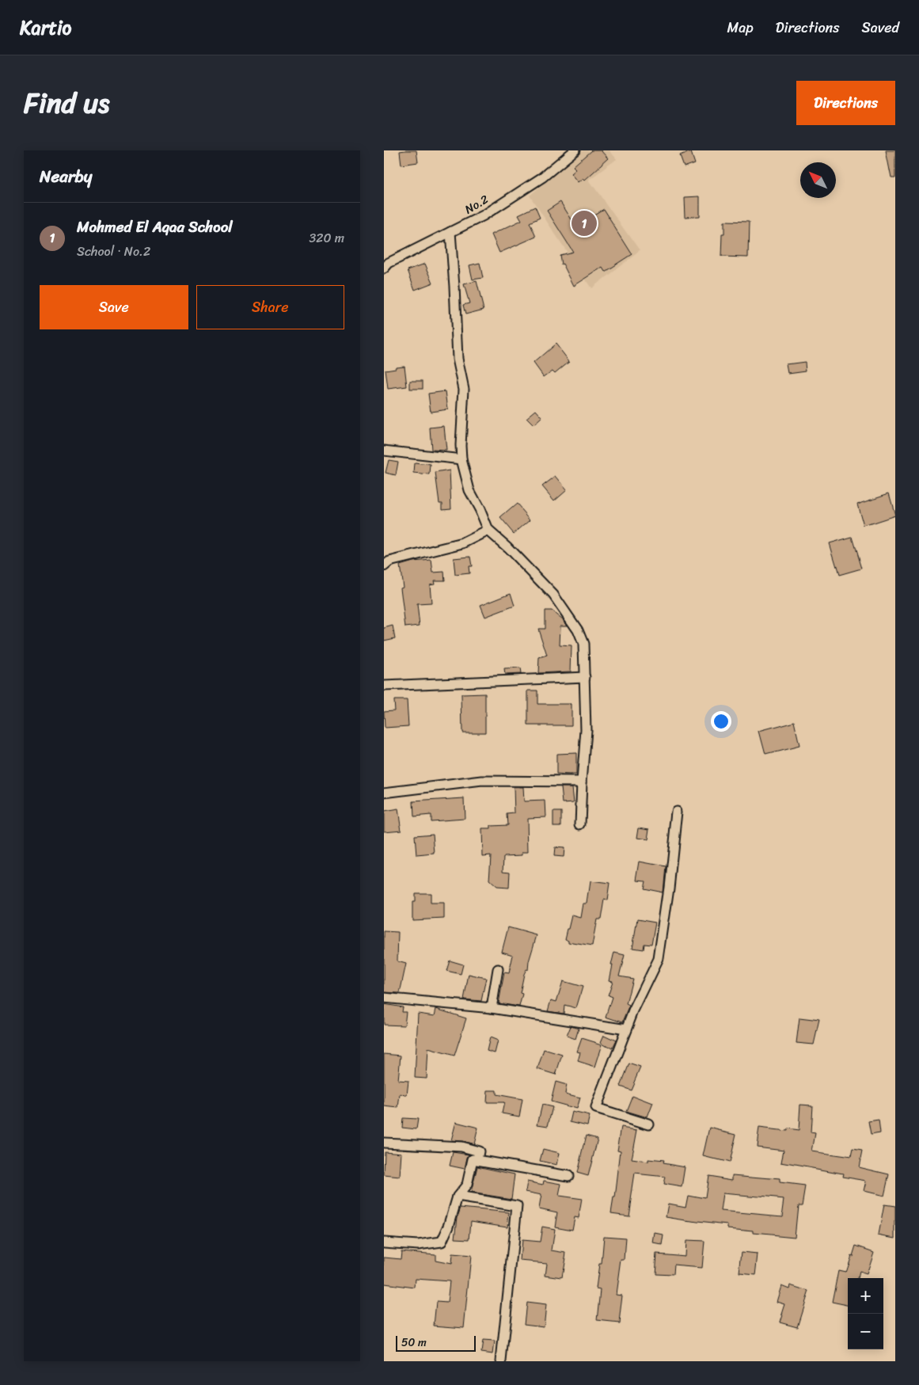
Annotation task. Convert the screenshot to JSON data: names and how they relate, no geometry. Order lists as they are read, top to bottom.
{
  "streets": {
    "street": ["No.2"]
  },
  "scale_bar": "50 m",
  "north": "top left",
  "page": {
    "header": "Kartio",
    "nav": ["Map", "Directions", "Saved"],
    "title": "Find us",
    "buttons": [
      "Directions",
      ["Save", "Share"]
    ],
    "heading": "Nearby",
    "list": [
      {
        "mark": "1",
        "name": "Mohmed El Aqaa School",
        "note": "School · No.2",
        "value": "320 m"
      }
    ],
    "pins": "1",
    "map_buttons": ["+", "−"],
    "scale": "50 m"
  }
}
